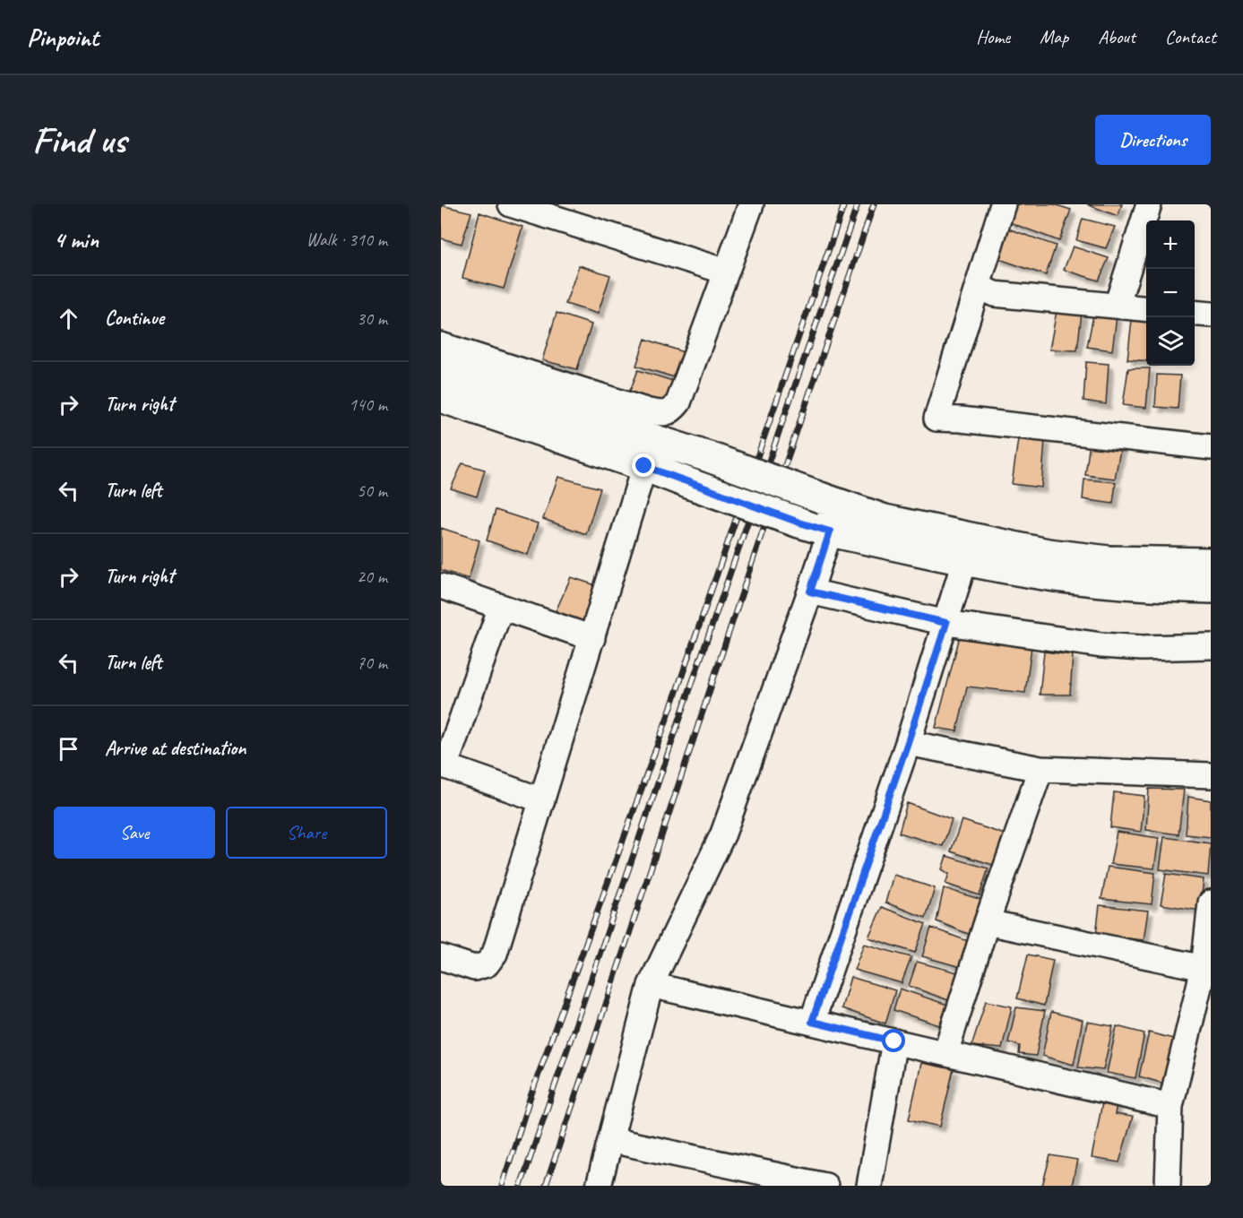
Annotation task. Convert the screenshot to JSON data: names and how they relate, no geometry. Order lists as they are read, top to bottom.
{
  "page": {
    "header": "Pinpoint",
    "nav": [
      "Home",
      "Map",
      "About",
      "Contact"
    ],
    "buttons": [
      "Directions",
      ["Save", "Share"]
    ],
    "title": "Find us",
    "heading": ["4 min", "Walk · 310 m"],
    "map_buttons": ["+", "−"],
    "list": [
      ["Continue", "30 m"],
      ["Turn right", "140 m"],
      ["Turn left", "50 m"],
      ["Turn right", "20 m"],
      ["Turn left", "70 m"],
      "Arrive at destination"
    ]
  }
}
